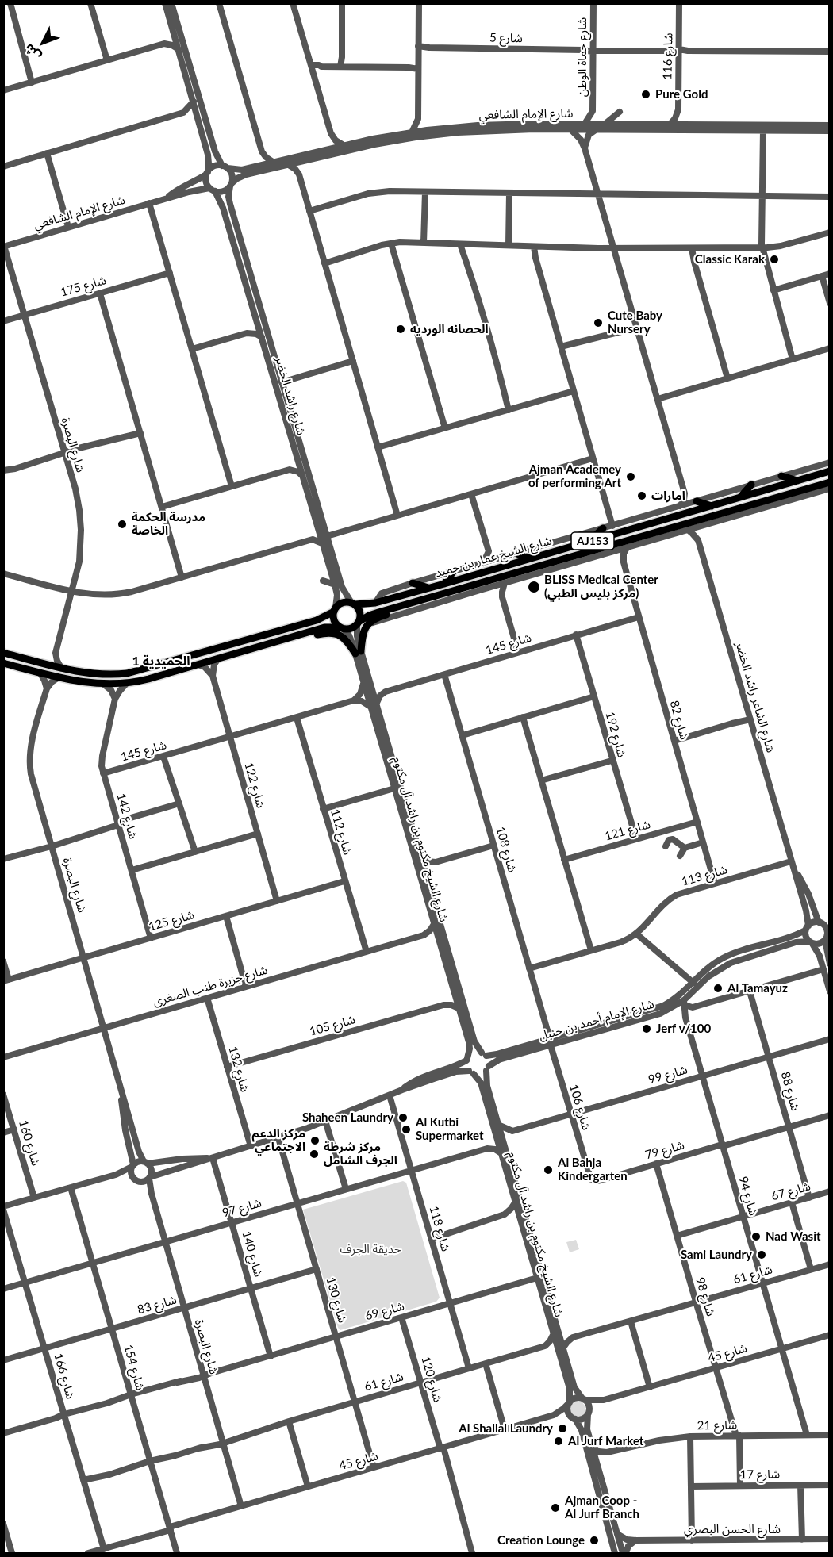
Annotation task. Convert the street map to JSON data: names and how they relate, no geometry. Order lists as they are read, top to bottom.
{
  "streets": {
    "main road": ["AJ153", "شارع الشيخ عمار بن حميد"],
    "street": [
      "شارع 5",
      "شارع 116",
      "شارع حماة الوطن",
      "شارع الإمام الشافعي",
      "شارع 175",
      "شارع راشد الخضر",
      "شارع البصرة",
      "شارع 145",
      "شارع الشاعر راشد الخضر",
      "شارع 82",
      "شارع 192",
      "شارع 122",
      "شارع 142",
      "شارع 121",
      "شارع 112",
      "شارع الشيخ مكتوم بن راشد آل مكتوم",
      "شارع 108",
      "شارع 113",
      "شارع 125",
      "شارع جزيرة طنب الصغرى",
      "شارع الإمام أحمد بن حنبل",
      "شارع 105",
      "شارع 132",
      "شارع 99",
      "شارع 88",
      "شارع 106",
      "شارع 160",
      "شارع 79",
      "شارع 67",
      "شارع 94",
      "شارع 97",
      "شارع 118",
      "شارع 140",
      "شارع 61",
      "شارع 98",
      "شارع 130",
      "شارع 83",
      "شارع 69",
      "شارع 45",
      "شارع 154",
      "شارع 166",
      "شارع 120",
      "شارع 21",
      "شارع 17",
      "شارع الحسن البصري"
    ]
  },
  "crossings": [
    ["شارع 5", "شارع 116"],
    ["شارع 5", "شارع حماة الوطن"],
    ["شارع 116", "شارع الإمام الشافعي"],
    ["شارع حماة الوطن", "شارع الإمام الشافعي"],
    ["شارع الإمام الشافعي", "شارع راشد الخضر"],
    ["شارع الإمام الشافعي", "شارع البصرة"],
    ["شارع 175", "شارع البصرة"],
    ["شارع راشد الخضر", "شارع الشيخ عمار بن حميد"],
    ["شارع راشد الخضر", "شارع الشيخ مكتوم بن راشد آل مكتوم"],
    ["شارع البصرة", "شارع 125"],
    ["شارع البصرة", "شارع جزيرة طنب الصغرى"],
    ["شارع البصرة", "شارع 97"],
    ["شارع البصرة", "شارع 61"],
    ["شارع البصرة", "شارع 83"],
    ["شارع البصرة", "شارع 69"],
    ["شارع البصرة", "شارع 45"],
    ["شارع الشيخ عمار بن حميد", "شارع الشيخ مكتوم بن راشد آل مكتوم"],
    ["شارع 145", "شارع 82"],
    ["شارع 145", "شارع 192"],
    ["شارع 145", "شارع 122"],
    ["شارع 145", "شارع 142"],
    ["شارع 145", "شارع 112"],
    ["شارع 145", "شارع 108"],
    ["شارع الشاعر راشد الخضر", "شارع 113"],
    ["شارع الشاعر راشد الخضر", "شارع الإمام أحمد بن حنبل"],
    ["شارع 82", "شارع 121"],
    ["شارع 82", "شارع 113"],
    ["شارع 192", "شارع 121"],
    ["شارع 122", "شارع 125"],
    ["شارع 142", "شارع 125"],
    ["شارع 112", "شارع 125"],
    ["شارع 112", "شارع جزيرة طنب الصغرى"],
    ["شارع الشيخ مكتوم بن راشد آل مكتوم", "شارع الإمام أحمد بن حنبل"],
    ["شارع الشيخ مكتوم بن راشد آل مكتوم", "شارع 105"],
    ["شارع الشيخ مكتوم بن راشد آل مكتوم", "شارع 69"],
    ["شارع الشيخ مكتوم بن راشد آل مكتوم", "شارع 45"],
    ["شارع 108", "شارع 113"],
    ["شارع جزيرة طنب الصغرى", "شارع 132"],
    ["شارع الإمام أحمد بن حنبل", "شارع 106"],
    ["شارع الإمام أحمد بن حنبل", "شارع 94"],
    ["شارع 105", "شارع 132"],
    ["شارع 99", "شارع 88"],
    ["شارع 99", "شارع 106"],
    ["شارع 99", "شارع 94"],
    ["شارع 88", "شارع 79"],
    ["شارع 88", "شارع 67"],
    ["شارع 106", "شارع 79"],
    ["شارع 79", "شارع 94"],
    ["شارع 79", "شارع 98"],
    ["شارع 67", "شارع 94"],
    ["شارع 67", "شارع 98"],
    ["شارع 94", "شارع 61"],
    ["شارع 94", "شارع 45"],
    ["شارع 94", "شارع 21"],
    ["شارع 97", "شارع 118"],
    ["شارع 97", "شارع 140"],
    ["شارع 97", "شارع 130"],
    ["شارع 97", "شارع 154"],
    ["شارع 97", "شارع 166"],
    ["شارع 118", "شارع 61"],
    ["شارع 118", "شارع 69"],
    ["شارع 140", "شارع 83"],
    ["شارع 140", "شارع 69"],
    ["شارع 61", "شارع 98"],
    ["شارع 61", "شارع 130"],
    ["شارع 61", "شارع 154"],
    ["شارع 61", "شارع 166"],
    ["شارع 61", "شارع 120"],
    ["شارع 98", "شارع 45"],
    ["شارع 98", "شارع 21"],
    ["شارع 98", "شارع 17"],
    ["شارع 130", "شارع 83"],
    ["شارع 130", "شارع 69"],
    ["شارع 130", "شارع 45"],
    ["شارع 83", "شارع 154"],
    ["شارع 83", "شارع 166"],
    ["شارع 69", "شارع 154"],
    ["شارع 69", "شارع 166"],
    ["شارع 69", "شارع 120"],
    ["شارع 45", "شارع 154"],
    ["شارع 45", "شارع 166"],
    ["شارع 45", "شارع 120"]
  ],
  "districts": ["الحميدية 1"],
  "parks": ["حديقة الجرف"],
  "places": [
    "Pure Gold",
    "Classic Karak",
    "Cute Baby Nursery",
    "الحصانه الورديه",
    "Ajman Academey of performing Art",
    "امارات",
    "مدرسة الحكمة الخاصة",
    "BLISS Medical Center (مركز بليس الطبي)",
    "Al Tamayuz",
    "Jerf v/100",
    "Shaheen Laundry",
    "Al Kutbi Supermarket",
    "مركز الدعم الاجتماعي",
    "مركز شرطة الجرف الشامل",
    "Al Bahja Kindergarten",
    "Nad Wasit",
    "Sami Laundry",
    "Al Shallal Laundry",
    "Al Jurf Market",
    "Ajman Coop - Al Jurf Branch",
    "Creation Lounge"
  ],
  "north": "bottom left"
}
